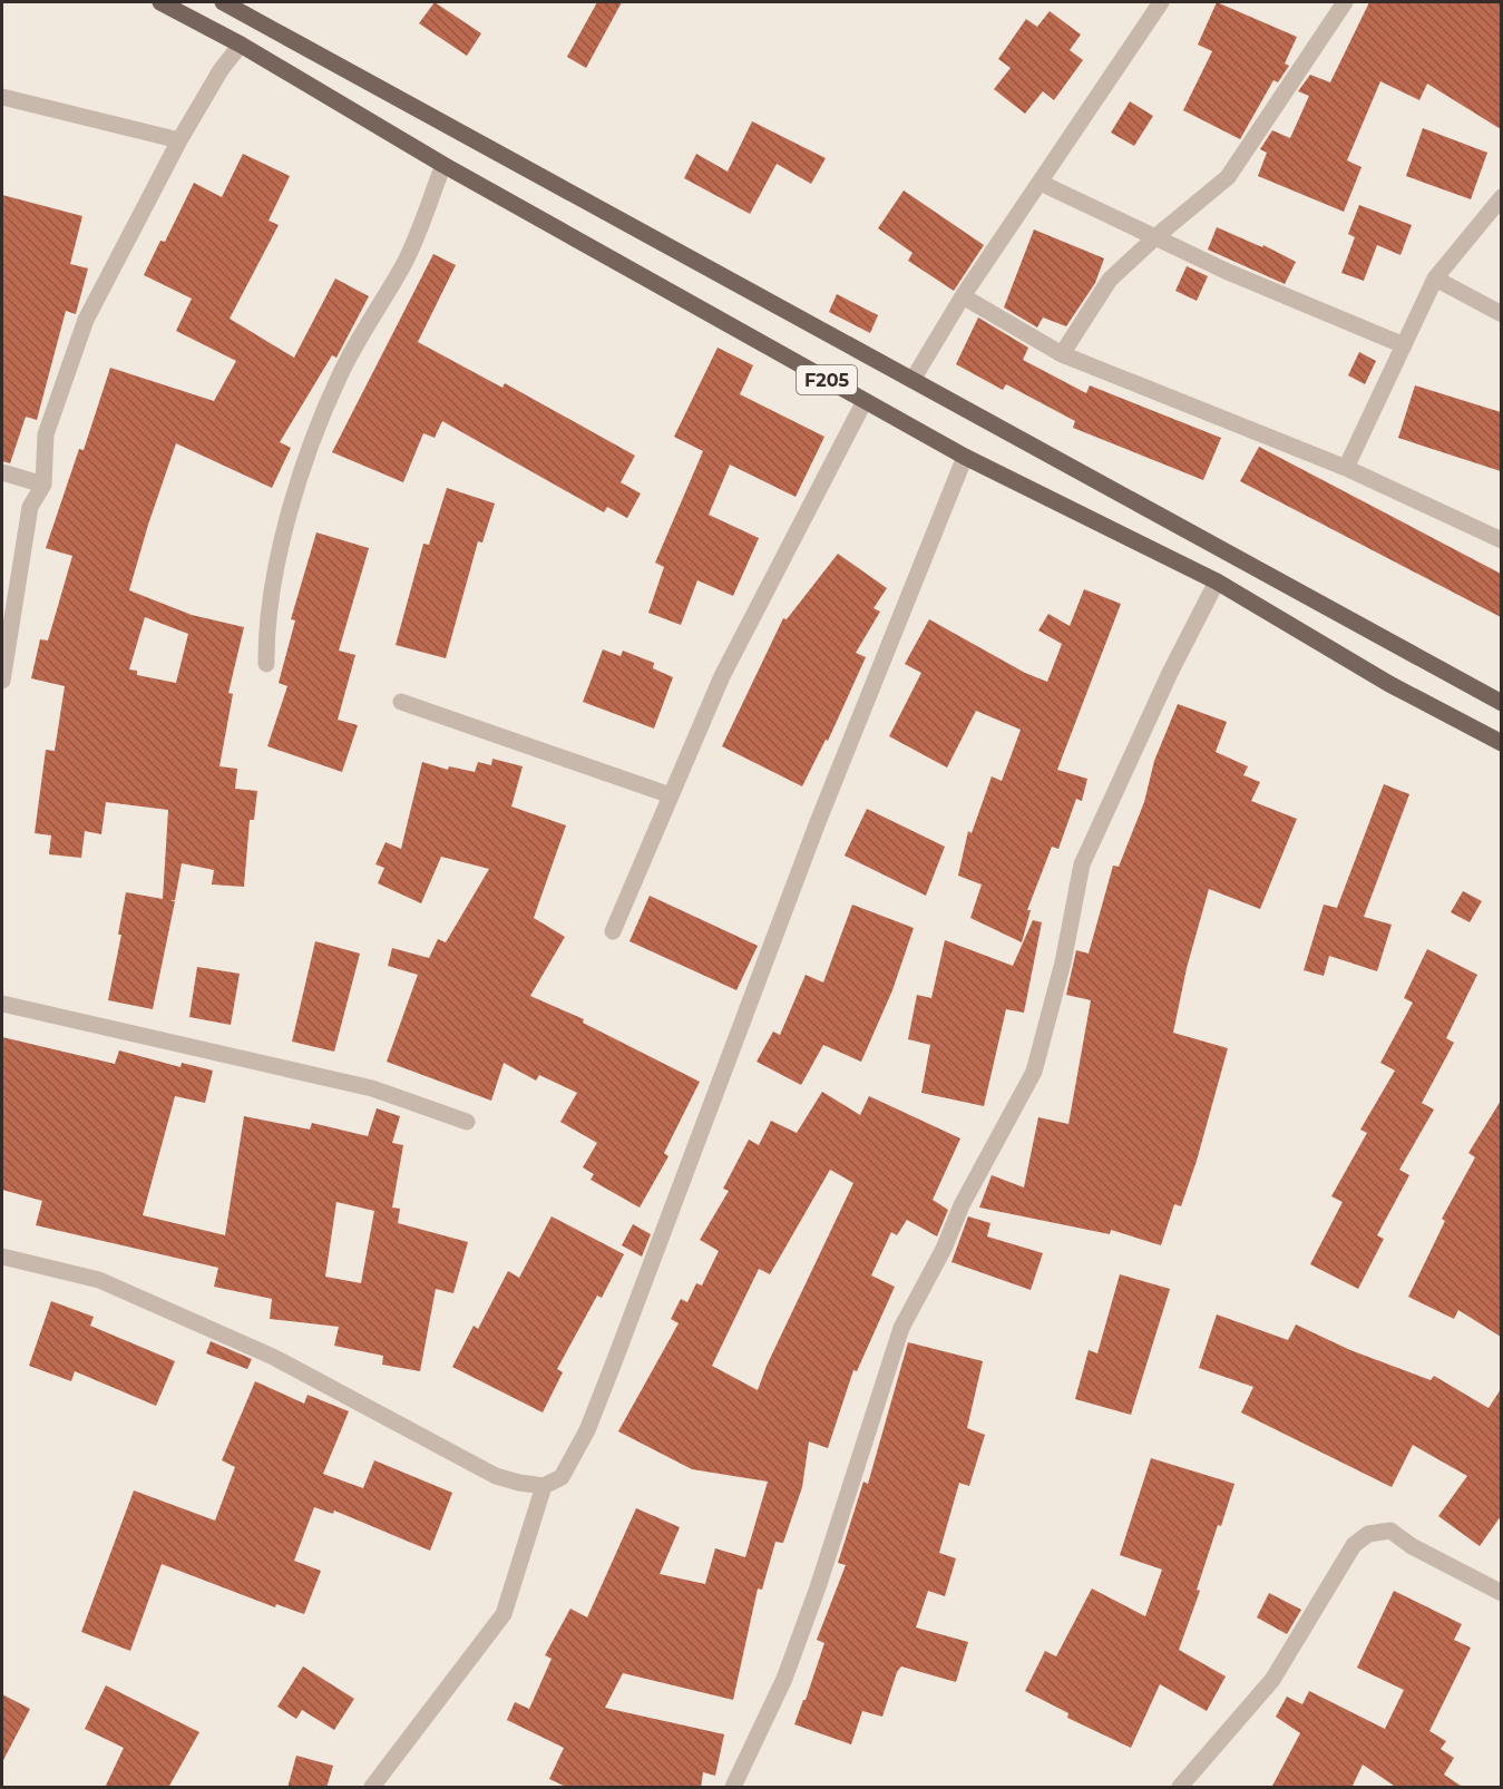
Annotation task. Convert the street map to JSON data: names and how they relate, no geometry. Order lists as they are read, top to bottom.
{
  "streets": {
    "main road": ["F205"]
  }
}
